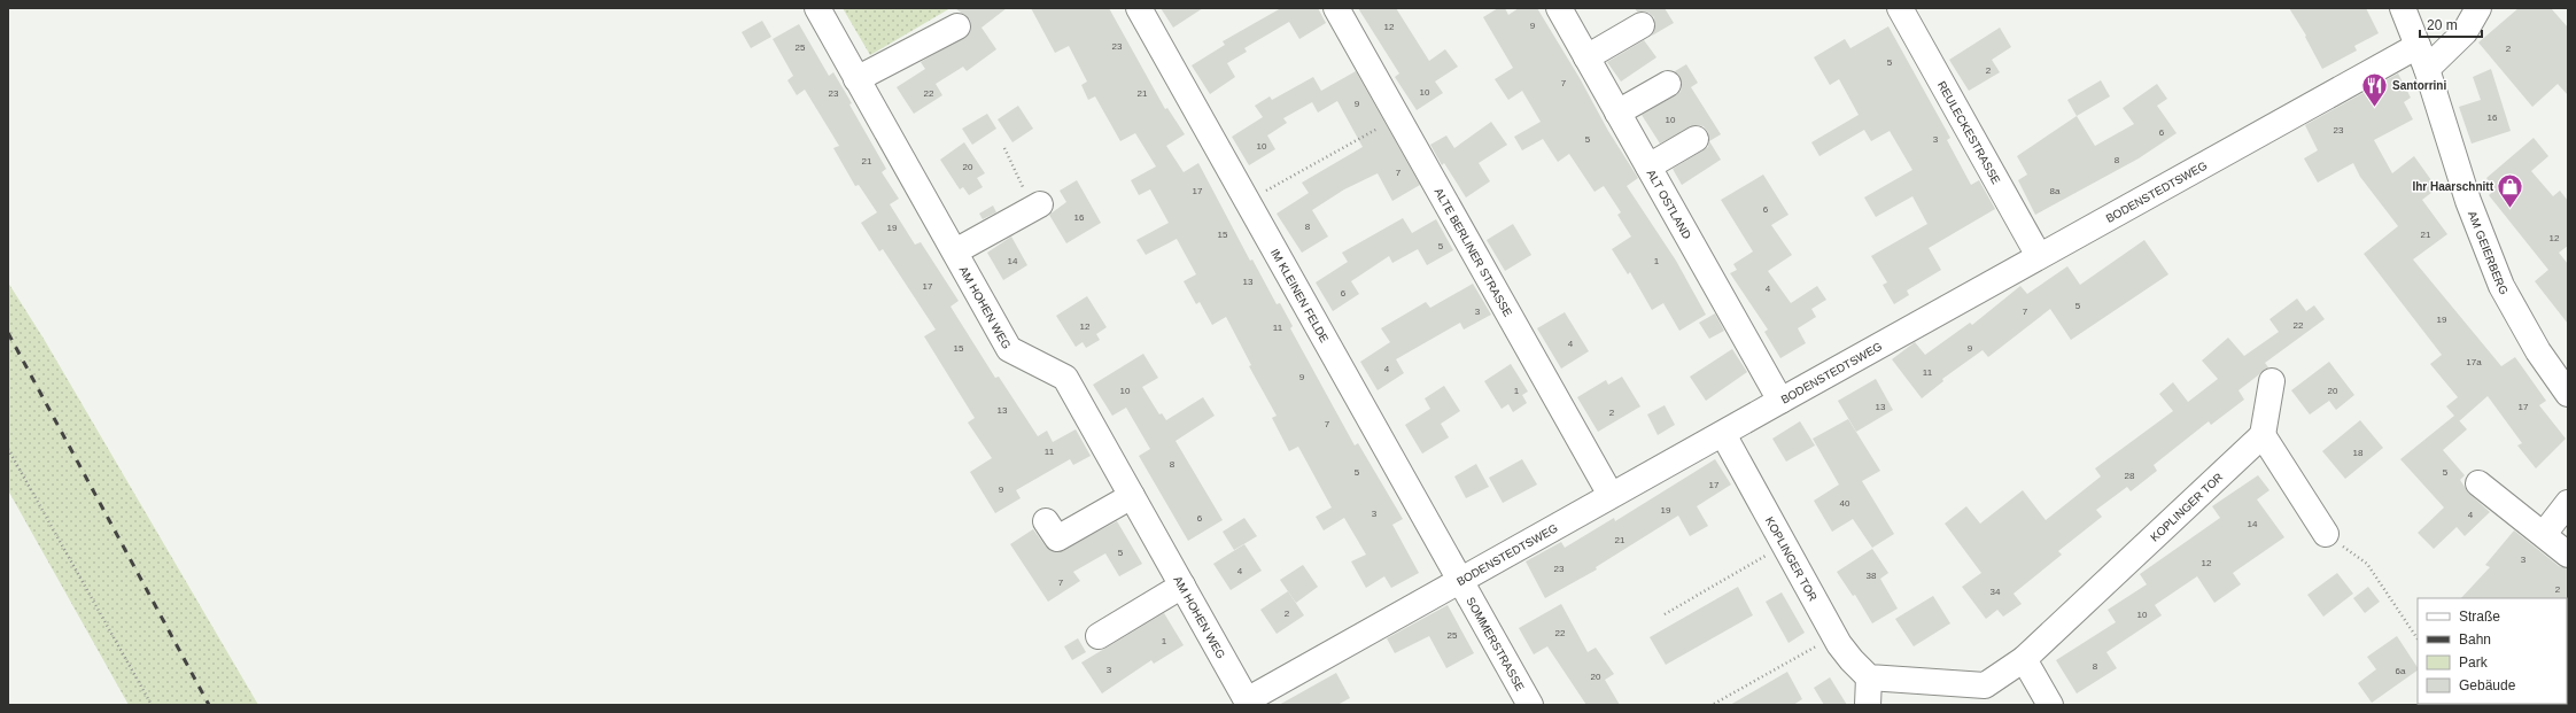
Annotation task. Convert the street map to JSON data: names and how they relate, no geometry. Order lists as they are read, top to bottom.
{
  "streets": {
    "street": [
      "REULECKESTRASSE",
      "BODENSTEDTSWEG",
      "ALT OSTLAND",
      "ALTE BERLINER STRASSE",
      "AM GEIERBERG",
      "IM KLEINEN FELDE",
      "AM HOHEN WEG",
      "KOPLINGER TOR",
      "SOMMERSTRASSE"
    ]
  },
  "crossings": [
    ["REULECKESTRASSE", "BODENSTEDTSWEG"],
    ["BODENSTEDTSWEG", "ALT OSTLAND"],
    ["BODENSTEDTSWEG", "ALTE BERLINER STRASSE"],
    ["BODENSTEDTSWEG", "AM GEIERBERG"],
    ["BODENSTEDTSWEG", "IM KLEINEN FELDE"],
    ["BODENSTEDTSWEG", "AM HOHEN WEG"],
    ["BODENSTEDTSWEG", "KOPLINGER TOR"],
    ["BODENSTEDTSWEG", "SOMMERSTRASSE"],
    ["IM KLEINEN FELDE", "SOMMERSTRASSE"]
  ],
  "places": {
    "restaurant": ["Santorrini"],
    "shop": ["Ihr Haarschnitt"]
  },
  "house_numbers": [
    "9",
    "12",
    "23",
    "25",
    "2",
    "5",
    "2",
    "7",
    "10",
    "23",
    "22",
    "21",
    "9",
    "16",
    "10",
    "23",
    "6",
    "5",
    "3",
    "10",
    "8",
    "21",
    "20",
    "7",
    "17",
    "8a",
    "6",
    "16",
    "8",
    "19",
    "15",
    "21",
    "12",
    "5",
    "14",
    "1",
    "13",
    "17",
    "4",
    "6",
    "5",
    "3",
    "7",
    "19",
    "22",
    "12",
    "11",
    "4",
    "15",
    "9",
    "17a",
    "4",
    "11",
    "9",
    "10",
    "1",
    "20",
    "13",
    "17",
    "13",
    "2",
    "7",
    "11",
    "18",
    "8",
    "5",
    "5",
    "28",
    "17",
    "9",
    "40",
    "19",
    "3",
    "4",
    "6",
    "14",
    "21",
    "5",
    "3",
    "12",
    "23",
    "4",
    "38",
    "7",
    "2",
    "34",
    "2",
    "10",
    "22",
    "25",
    "1",
    "8",
    "3",
    "6a",
    "20"
  ],
  "legend": [
    "Straße",
    "Bahn",
    "Park",
    "Gebäude"
  ],
  "scale_bar": "20 m"
}
